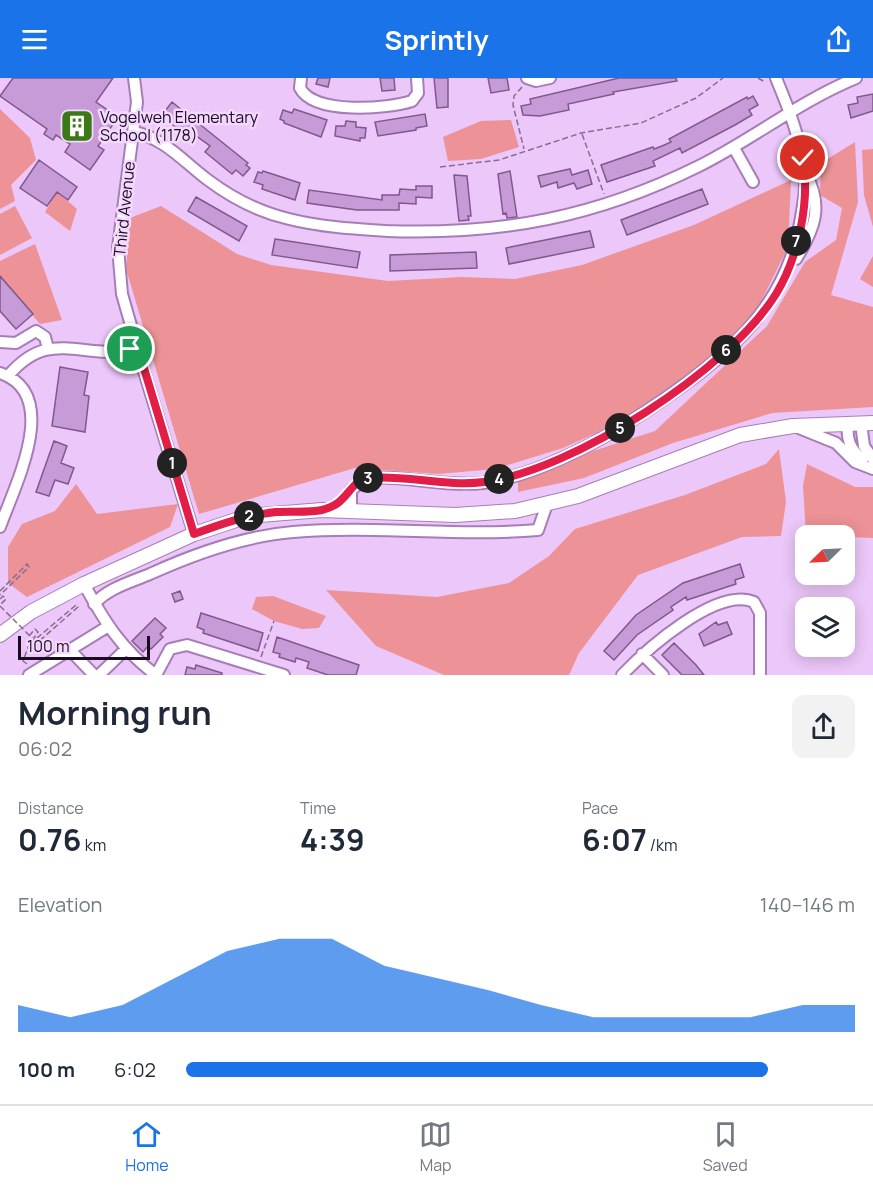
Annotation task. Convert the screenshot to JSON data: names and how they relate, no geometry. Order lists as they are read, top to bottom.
{
  "streets": {
    "street": ["Third Avenue"]
  },
  "places": {
    "building": ["Vogelweh Elementary School (1178)"]
  },
  "scale_bar": "100 m",
  "north": "bottom left",
  "page": {
    "header": "Sprintly",
    "pins": [
      "7",
      "6",
      "5",
      "1",
      "3",
      "4",
      "2"
    ],
    "scale": "100 m",
    "heading": ["Morning run", "06:02"],
    "stats": [
      ["Distance", "0.76 km"],
      ["Time", "4:39"],
      ["Pace", "6:07 /km"]
    ],
    "chart": ["Elevation", "140–146 m"],
    "list": [
      {
        "name": "100 m",
        "note": "6:02"
      }
    ],
    "tabs": ["Home", "Map", "Saved"]
  }
}
